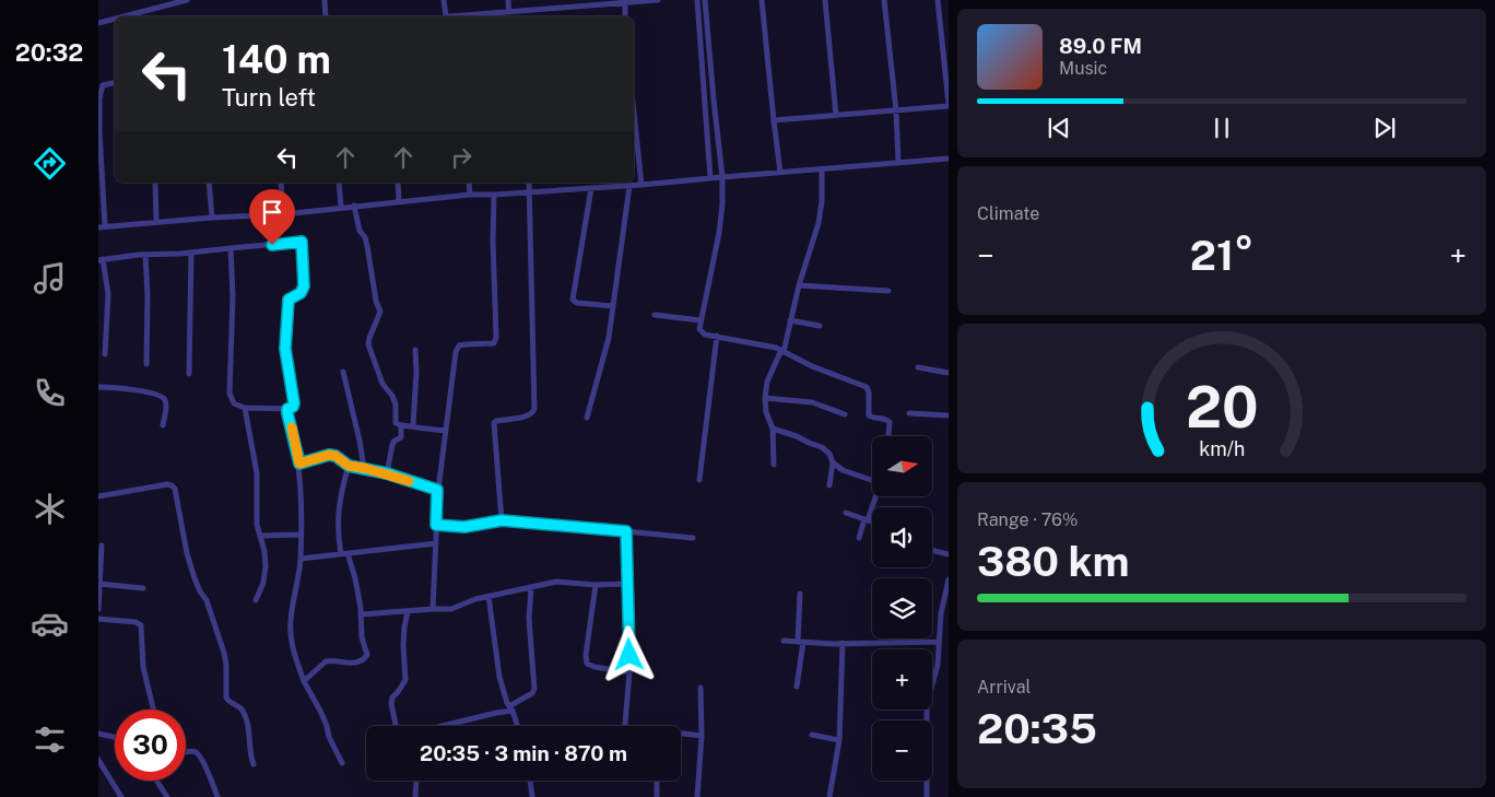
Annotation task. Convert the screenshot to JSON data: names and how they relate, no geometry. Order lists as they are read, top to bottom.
{
  "north": "right",
  "page": {
    "tabs": "20:32",
    "turn": ["140 m", "Turn left"],
    "song": ["89.0 FM", "Music"],
    "tile": [
      "Climate",
      ["Range · 76%", "380 km"],
      ["Arrival", "20:35"]
    ],
    "heat": ["−", "21°", "+"],
    "map_buttons": ["+", "−"],
    "limit": "30",
    "trip": "20:35 · 3 min · 870 m",
    "gauge": ["20", "km/h"]
  }
}
